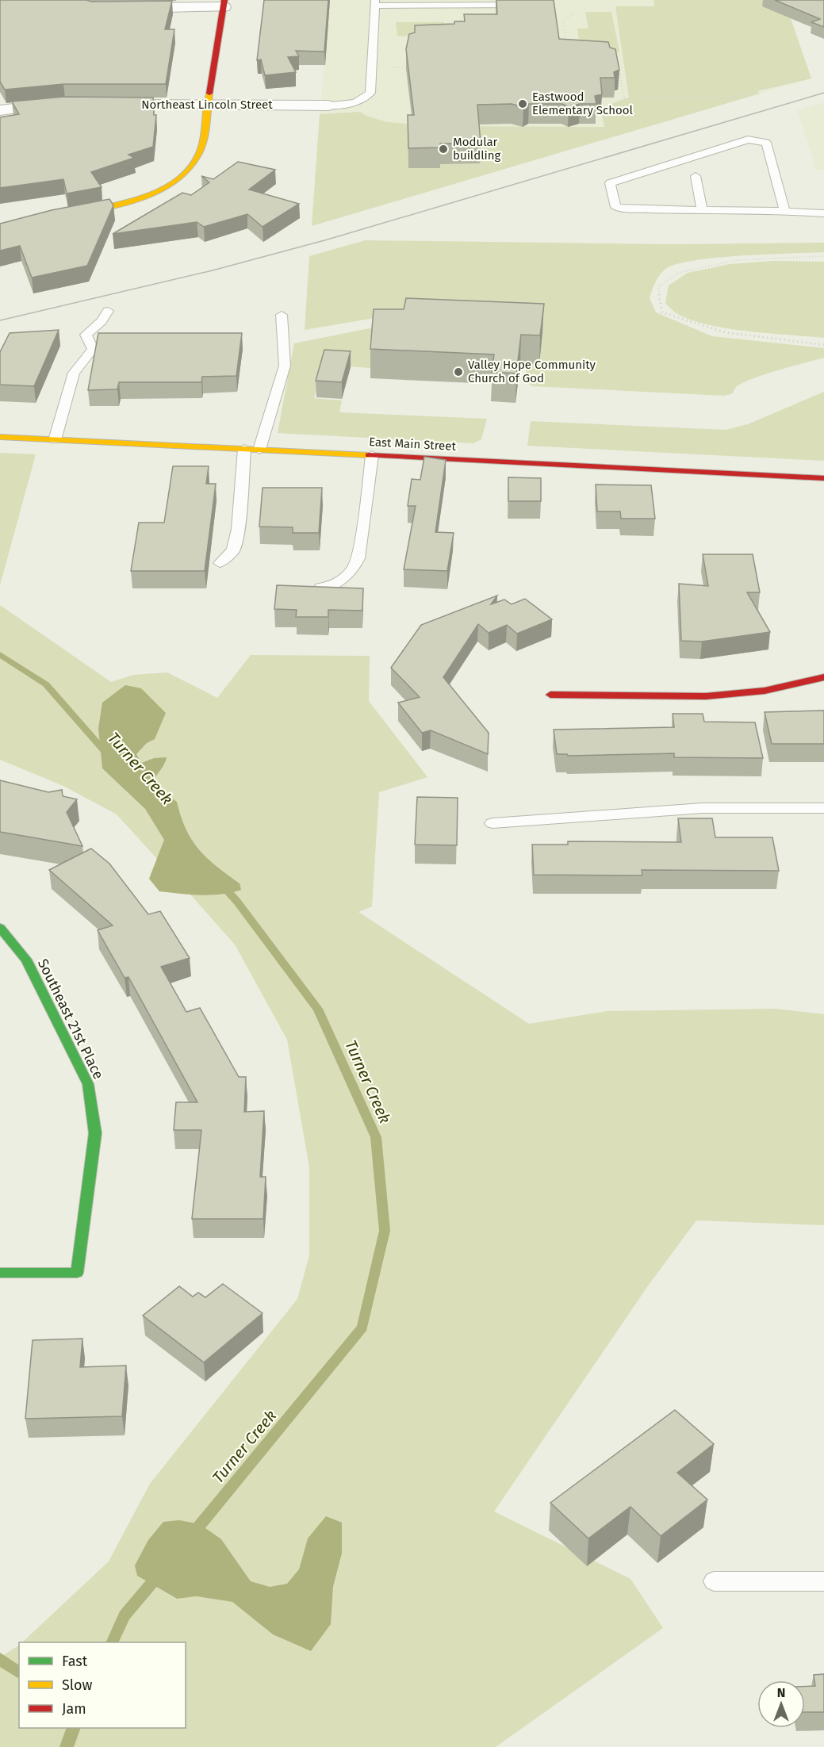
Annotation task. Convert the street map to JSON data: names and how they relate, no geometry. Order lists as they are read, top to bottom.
{
  "streets": {
    "street": ["Northeast Lincoln Street", "East Main Street", "Southeast 21st Place"]
  },
  "water": ["Turner Creek"],
  "places": ["Eastwood Elementary School", "Modular buildling", "Valley Hope Community Church of God"],
  "legend": ["Fast", "Slow", "Jam"],
  "north": "top"
}
